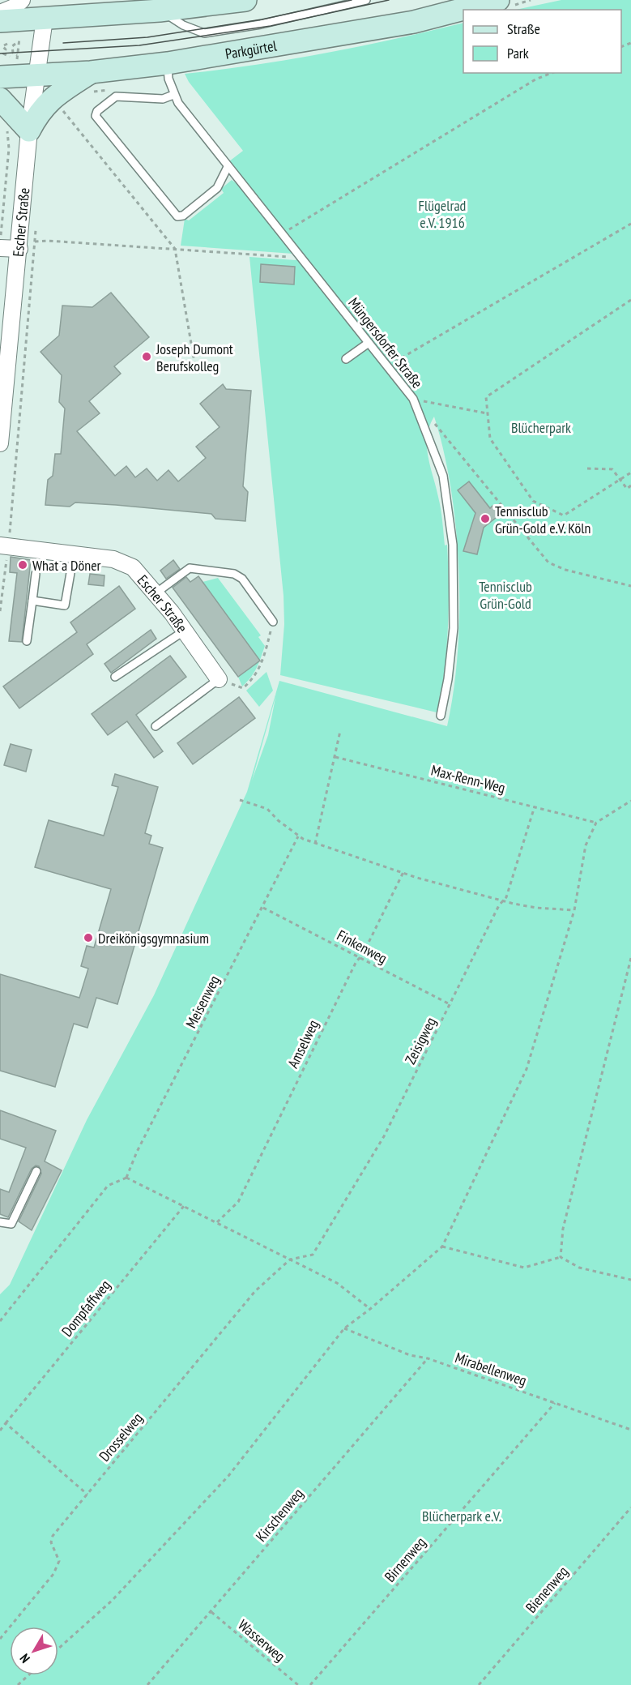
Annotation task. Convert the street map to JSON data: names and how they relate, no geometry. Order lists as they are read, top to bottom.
{
  "streets": {
    "main road": ["Parkgürtel"],
    "street": ["Escher Straße"],
    "lane": ["Müngersdorfer Straße"],
    "path": [
      "Max-Renn-Weg",
      "Finkenweg",
      "Meisenweg",
      "Zeisigweg",
      "Amselweg",
      "Dompfaffweg",
      "Mirabellenweg",
      "Drosselweg",
      "Kirschenweg",
      "Birnenweg",
      "Bienenweg",
      "Wasserweg"
    ]
  },
  "crossings": [
    ["Parkgürtel", "Escher Straße"],
    ["Parkgürtel", "Müngersdorfer Straße"],
    ["Max-Renn-Weg", "Zeisigweg"],
    ["Finkenweg", "Meisenweg"],
    ["Finkenweg", "Zeisigweg"],
    ["Finkenweg", "Amselweg"],
    ["Zeisigweg", "Drosselweg"],
    ["Mirabellenweg", "Kirschenweg"],
    ["Mirabellenweg", "Birnenweg"],
    ["Kirschenweg", "Wasserweg"]
  ],
  "parks": [
    "Flügelrad e.V. 1916",
    "Blücherpark",
    "Tennisclub Grün-Gold",
    "Blücherpark e.V."
  ],
  "places": [
    "Joseph Dumont Berufskolleg",
    "Tennisclub Grün-Gold e.V. Köln",
    "What a Döner",
    "Dreikönigsgymnasium"
  ],
  "legend": ["Straße", "Park"],
  "north": "bottom left"
}
